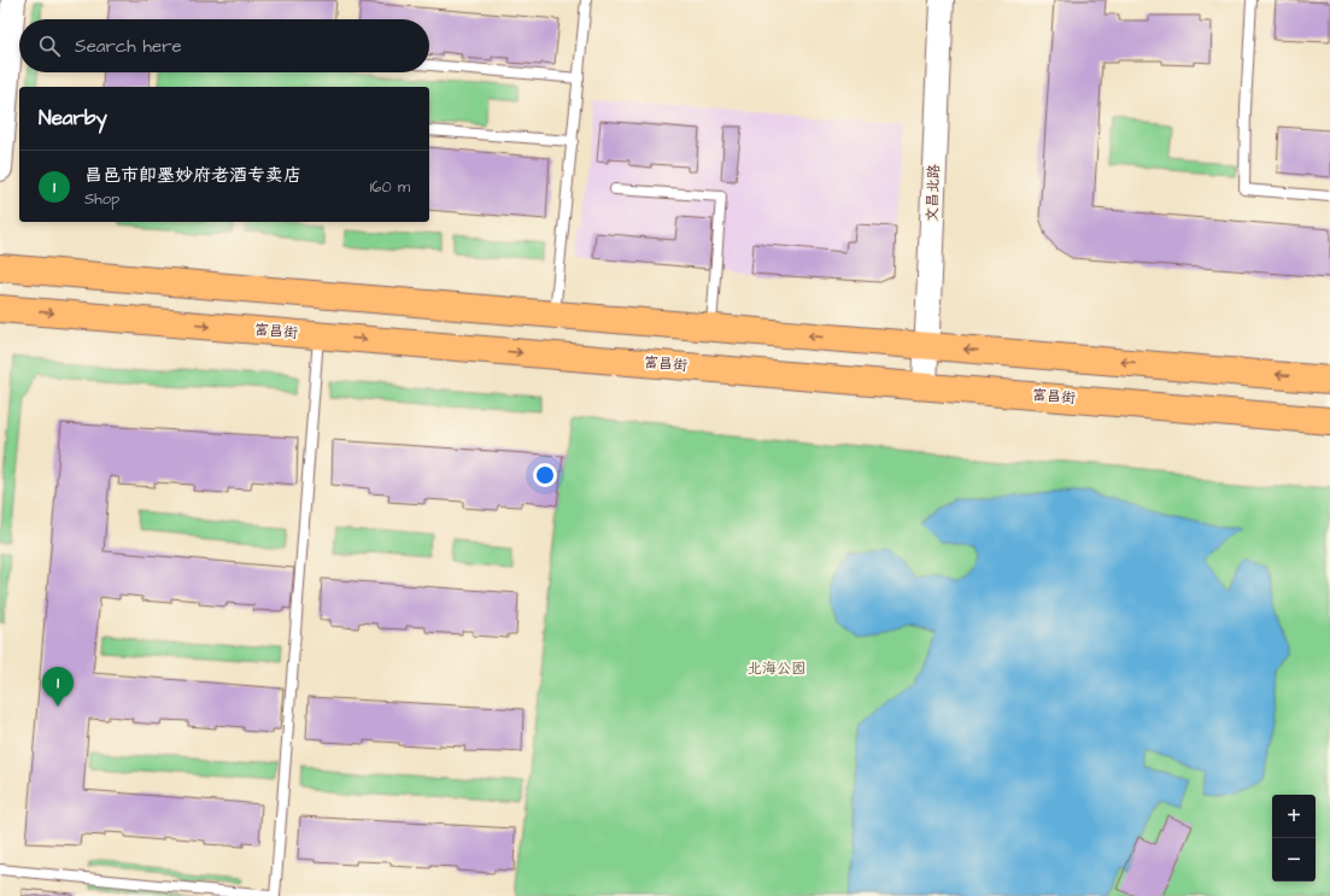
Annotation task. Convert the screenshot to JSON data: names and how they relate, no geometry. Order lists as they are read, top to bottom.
{
  "streets": {
    "main road": ["富昌街"],
    "street": ["文昌北路"]
  },
  "crossings": [
    ["文昌北路", "富昌街"]
  ],
  "parks": ["北海公园"],
  "page": {
    "search": "Search here",
    "heading": "Nearby",
    "list": [
      {
        "mark": "1",
        "name": "昌邑市即墨妙府老酒专卖店",
        "note": "Shop",
        "value": "160 m"
      }
    ],
    "pins": "1",
    "map_buttons": ["+", "−"]
  }
}
